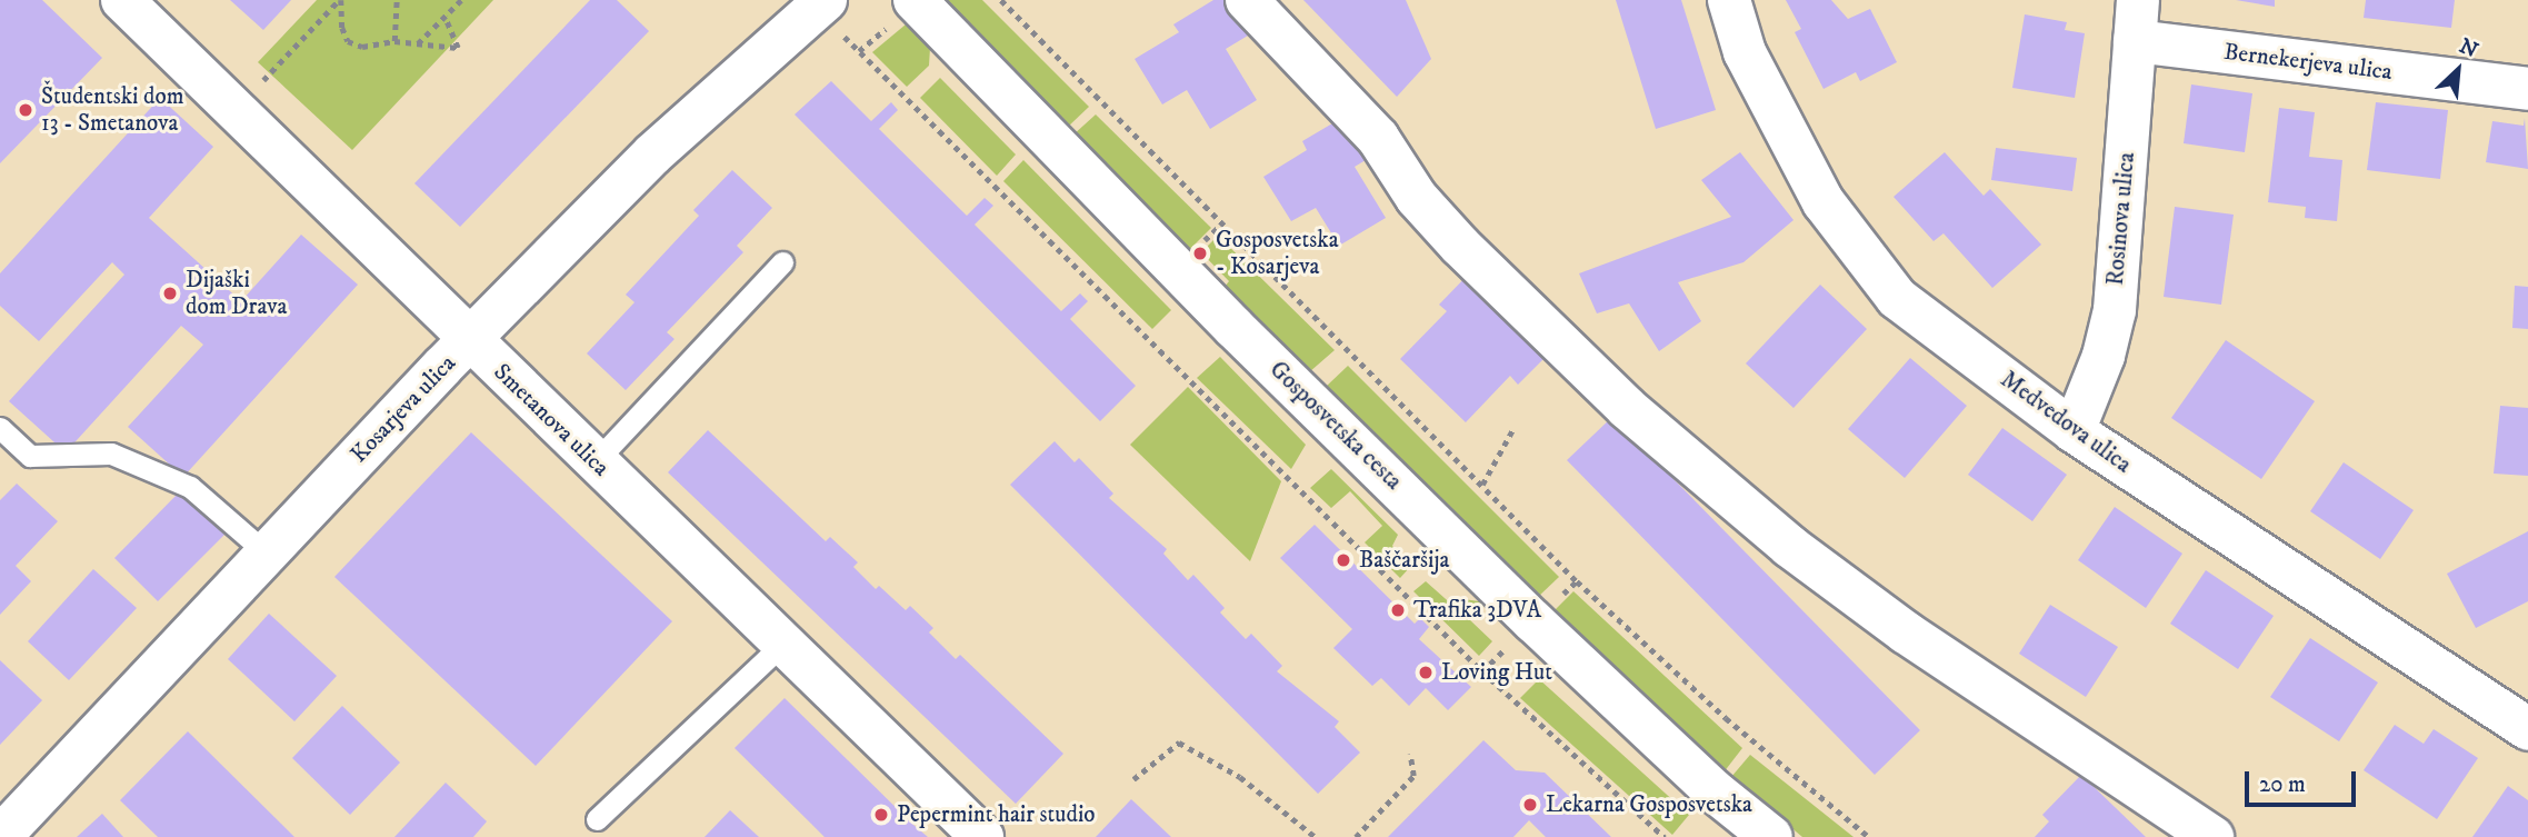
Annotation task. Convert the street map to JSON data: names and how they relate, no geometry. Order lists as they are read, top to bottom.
{
  "streets": {
    "street": [
      "Bernekerjeva ulica",
      "Rosinova ulica",
      "Kosarjeva ulica",
      "Smetanova ulica",
      "Medvedova ulica",
      "Gosposvetska cesta"
    ]
  },
  "crossings": [
    ["Bernekerjeva ulica", "Rosinova ulica"],
    ["Rosinova ulica", "Medvedova ulica"],
    ["Kosarjeva ulica", "Smetanova ulica"]
  ],
  "places": [
    "Študentski dom 13 - Smetanova",
    "Gosposvetska - Kosarjeva",
    "Dijaški dom Drava",
    "Baščaršija",
    "Trafika 3DVA",
    "Loving Hut",
    "Lekarna Gosposvetska",
    "Pepermint hair studio"
  ],
  "scale_bar": "20 m",
  "north": "top right"
}
